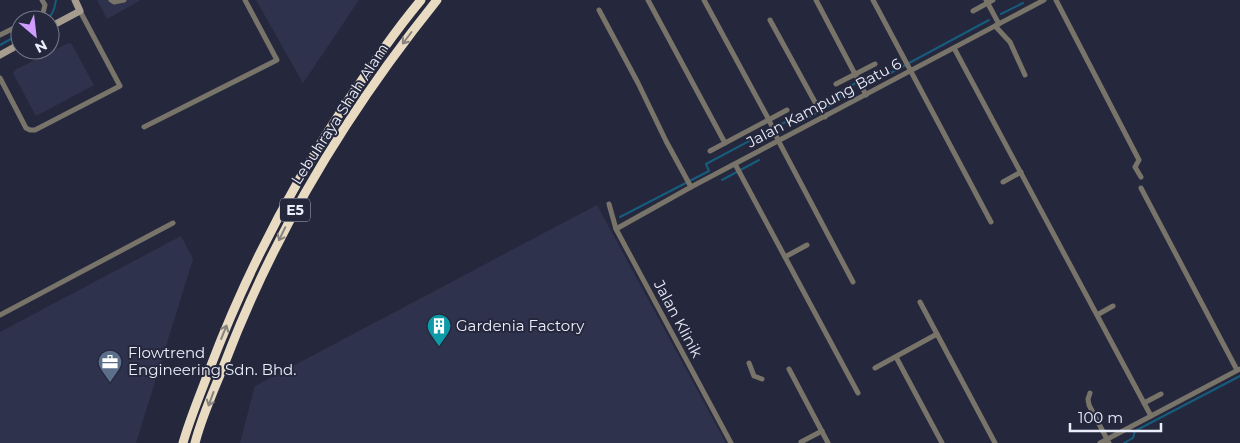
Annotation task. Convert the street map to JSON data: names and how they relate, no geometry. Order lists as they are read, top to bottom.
{
  "streets": {
    "highway": ["Lebuhraya Shah Alam", "E5"],
    "street": ["Jalan Kampung Batu 6", "Jalan Klinik"]
  },
  "crossings": [
    ["Jalan Kampung Batu 6", "Jalan Klinik"]
  ],
  "places": {
    "building": ["Gardenia Factory"],
    "office": ["Flowtrend Engineering Sdn. Bhd."]
  },
  "scale_bar": "100 m",
  "north": "bottom right"
}
